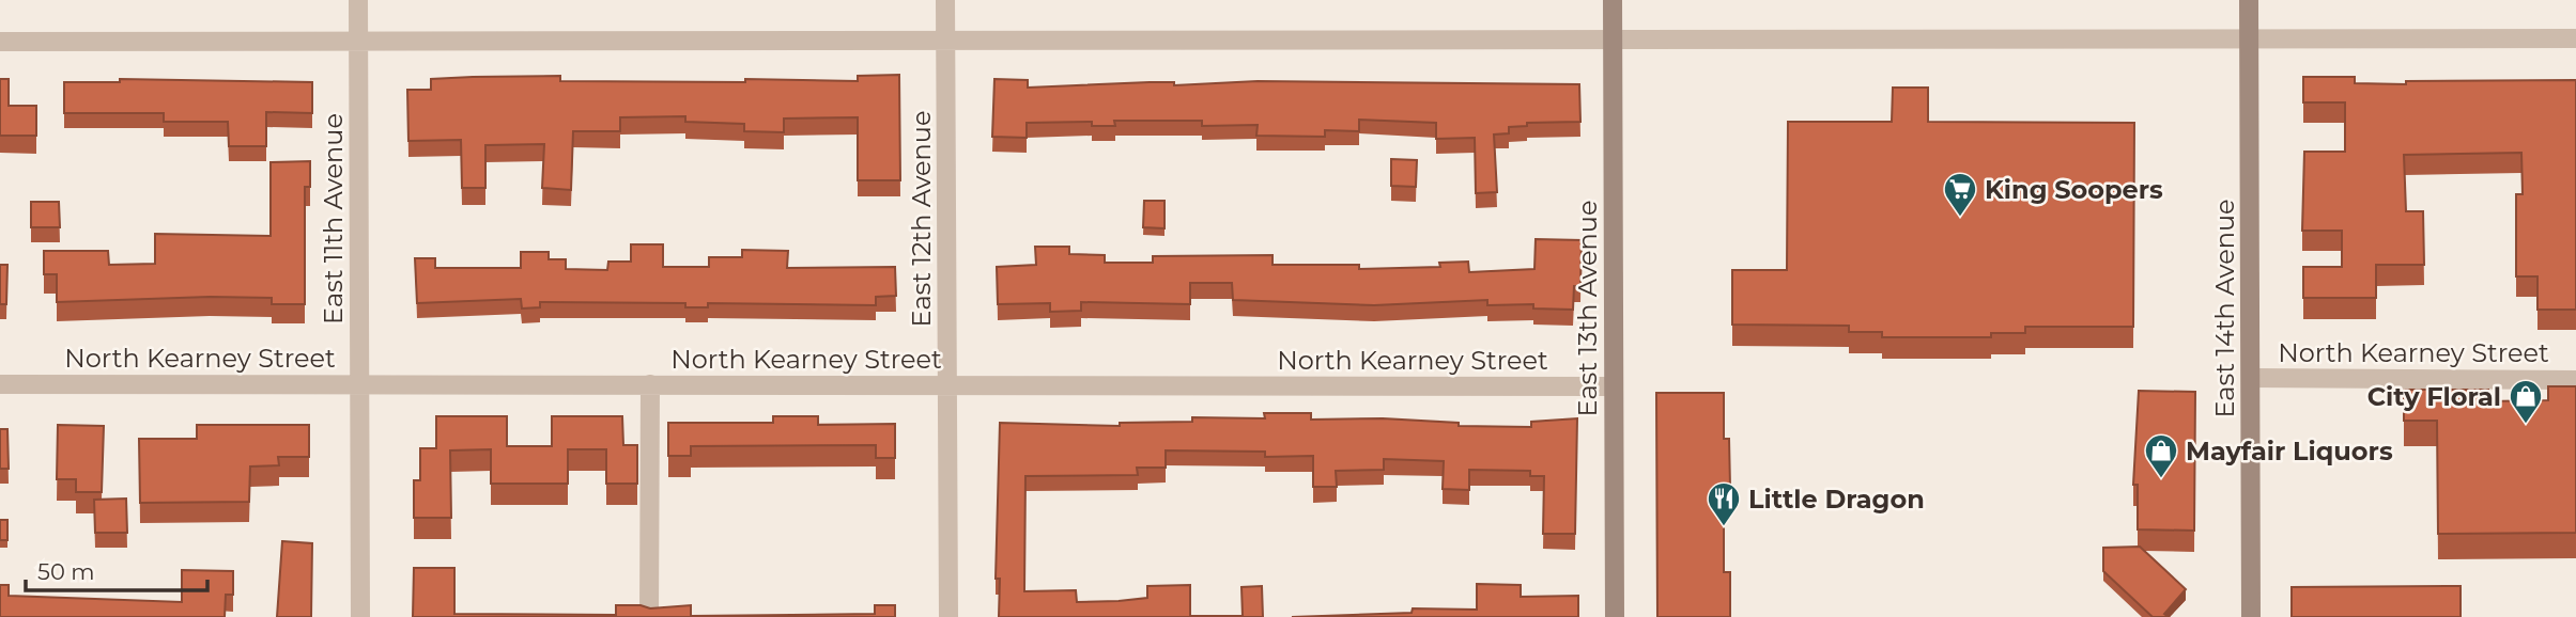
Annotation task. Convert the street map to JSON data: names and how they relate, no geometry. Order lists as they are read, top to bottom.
{
  "streets": {
    "main road": ["East 13th Avenue", "East 14th Avenue"],
    "street": ["East 11th Avenue", "East 12th Avenue", "North Kearney Street"]
  },
  "crossings": [
    ["East 11th Avenue", "North Kearney Street"],
    ["East 12th Avenue", "North Kearney Street"],
    ["East 13th Avenue", "North Kearney Street"],
    ["East 14th Avenue", "North Kearney Street"]
  ],
  "places": {
    "supermarket": ["King Soopers"],
    "shop": ["City Floral", "Mayfair Liquors"],
    "restaurant": ["Little Dragon"]
  },
  "scale_bar": "50 m"
}
